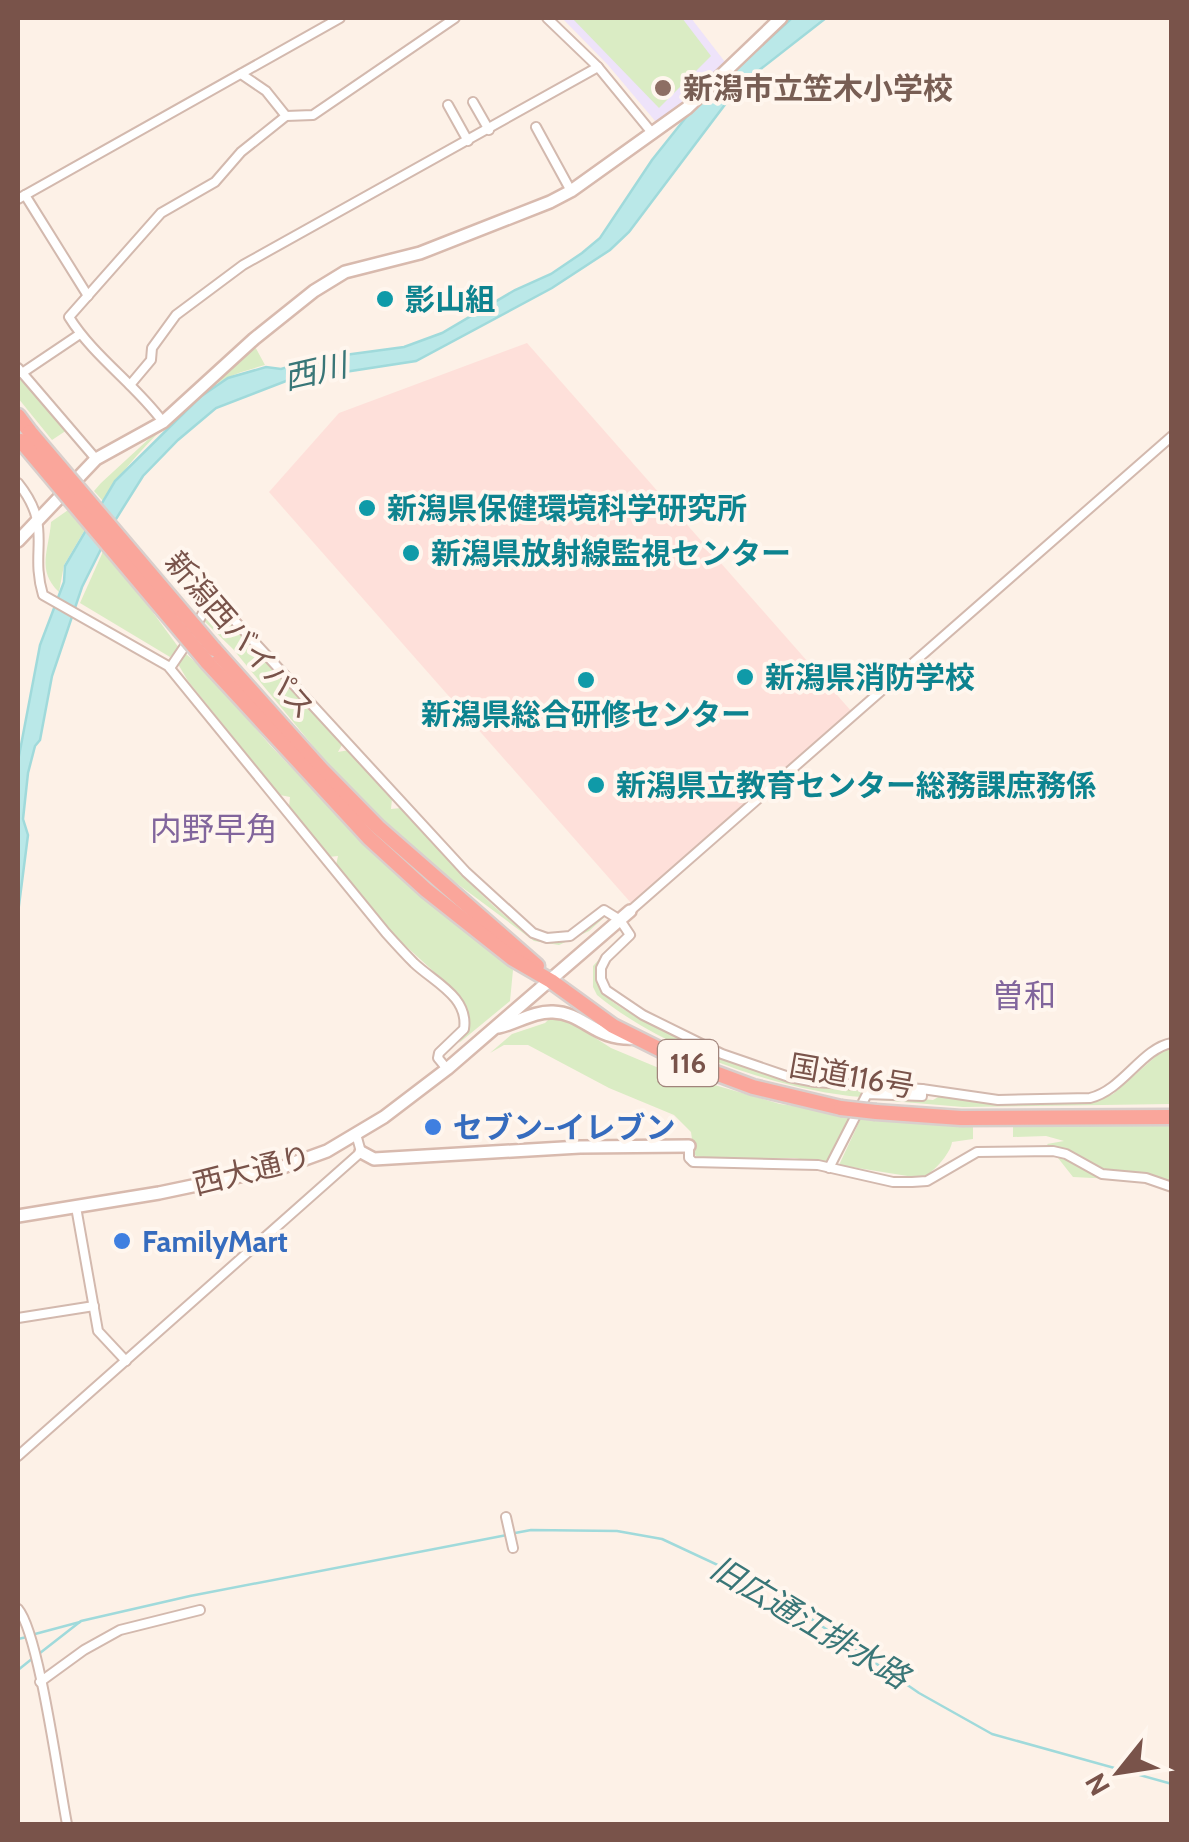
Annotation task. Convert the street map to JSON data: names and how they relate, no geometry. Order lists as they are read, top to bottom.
{
  "streets": {
    "highway": ["新潟西バイパス", "116", "国道116号"],
    "street": ["西大通り"]
  },
  "crossings": [
    ["新潟西バイパス", "国道116号"],
    ["新潟西バイパス", "西大通り"],
    ["国道116号", "西大通り"]
  ],
  "districts": ["内野早角", "曽和"],
  "water": ["西川", "旧広通江排水路"],
  "places": [
    "新潟市立笠木小学校",
    "影山組",
    "新潟県保健環境科学研究所",
    "新潟県放射線監視センター",
    "新潟県消防学校",
    "新潟県総合研修センター",
    "新潟県立教育センター総務課庶務係",
    "セブン-イレブン",
    "FamilyMart"
  ],
  "north": "bottom left"
}
